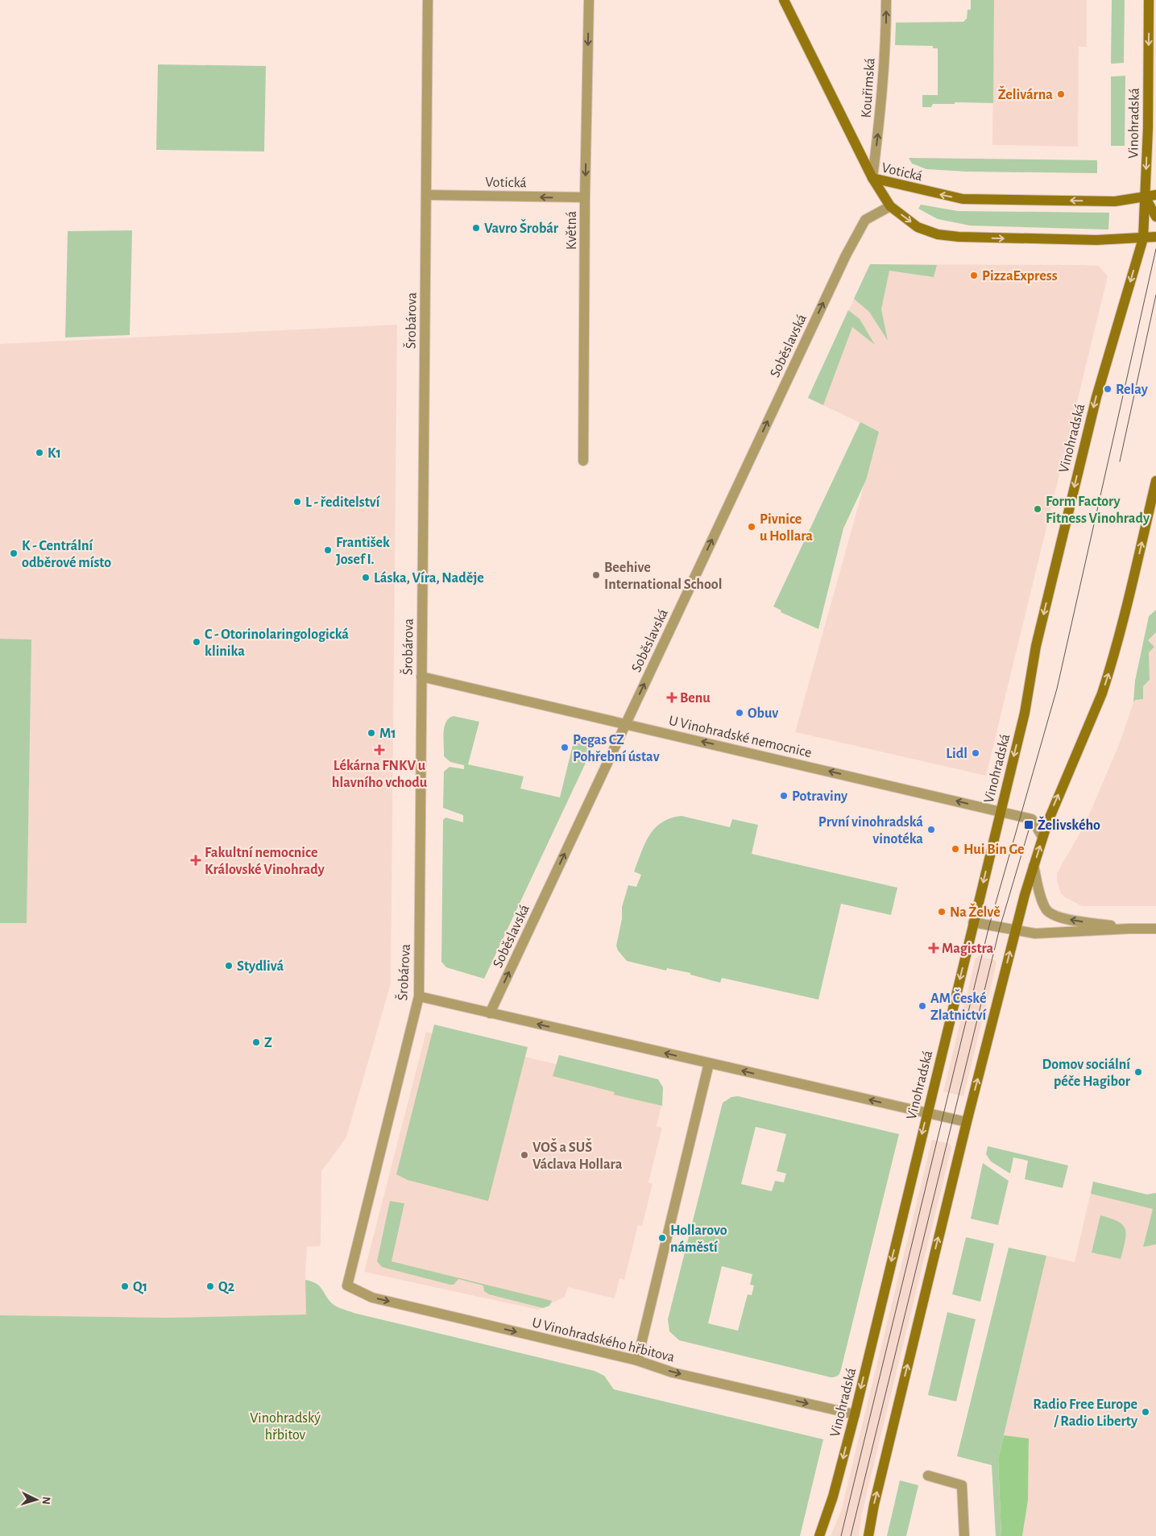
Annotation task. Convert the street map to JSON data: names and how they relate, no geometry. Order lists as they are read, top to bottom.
{
  "streets": {
    "main road": ["Vinohradská", "Votická"],
    "street": [
      "Kouřimská",
      "Květná",
      "Šrobárova",
      "Soběslavská",
      "U Vinohradské nemocnice",
      "U Vinohradského hřbitova"
    ]
  },
  "crossings": [
    ["Kouřimská", "Votická"],
    ["Vinohradská", "Votická"],
    ["Vinohradská", "U Vinohradské nemocnice"],
    ["Vinohradská", "U Vinohradského hřbitova"],
    ["Votická", "Květná"],
    ["Votická", "Šrobárova"],
    ["Votická", "Soběslavská"],
    ["Šrobárova", "U Vinohradské nemocnice"],
    ["Šrobárova", "U Vinohradského hřbitova"],
    ["Soběslavská", "U Vinohradské nemocnice"]
  ],
  "one_way": [
    "Kouřimská",
    "Květná",
    "Soběslavská",
    "U Vinohradské nemocnice",
    "U Vinohradského hřbitova"
  ],
  "parks": ["Vinohradský hřbitov"],
  "places": {
    "other": [
      "Želivárna",
      "Vavro Šrobár",
      "PizzaExpress",
      "Relay",
      "K1",
      "L - ředitelství",
      "Form Factory Fitness Vinohrady",
      "Pivnice u Hollara",
      "František Josef I.",
      "K - Centrální odběrové místo",
      "Beehive International School",
      "Láska, Víra, Naděje",
      "C - Otorinolaringologická klinika",
      "Obuv",
      "M1",
      "Pegas CZ Pohřební ústav",
      "Lidl",
      "Potraviny",
      "První vinohradská vinotéka",
      "Hui Bin Ge",
      "Na Želvě",
      "Stydlivá",
      "AM České Zlatnictví",
      "Z",
      "Domov sociální péče Hagibor",
      "VOŠ a SUŠ Václava Hollara",
      "Hollarovo náměstí",
      "Q1",
      "Q2",
      "Radio Free Europe / Radio Liberty"
    ],
    "health": [
      "Benu",
      "Lékárna FNKV u hlavního vchodu",
      "Fakultní nemocnice Královské Vinohrady",
      "Magistra"
    ],
    "transit": ["Želivského"]
  },
  "north": "right"
}
